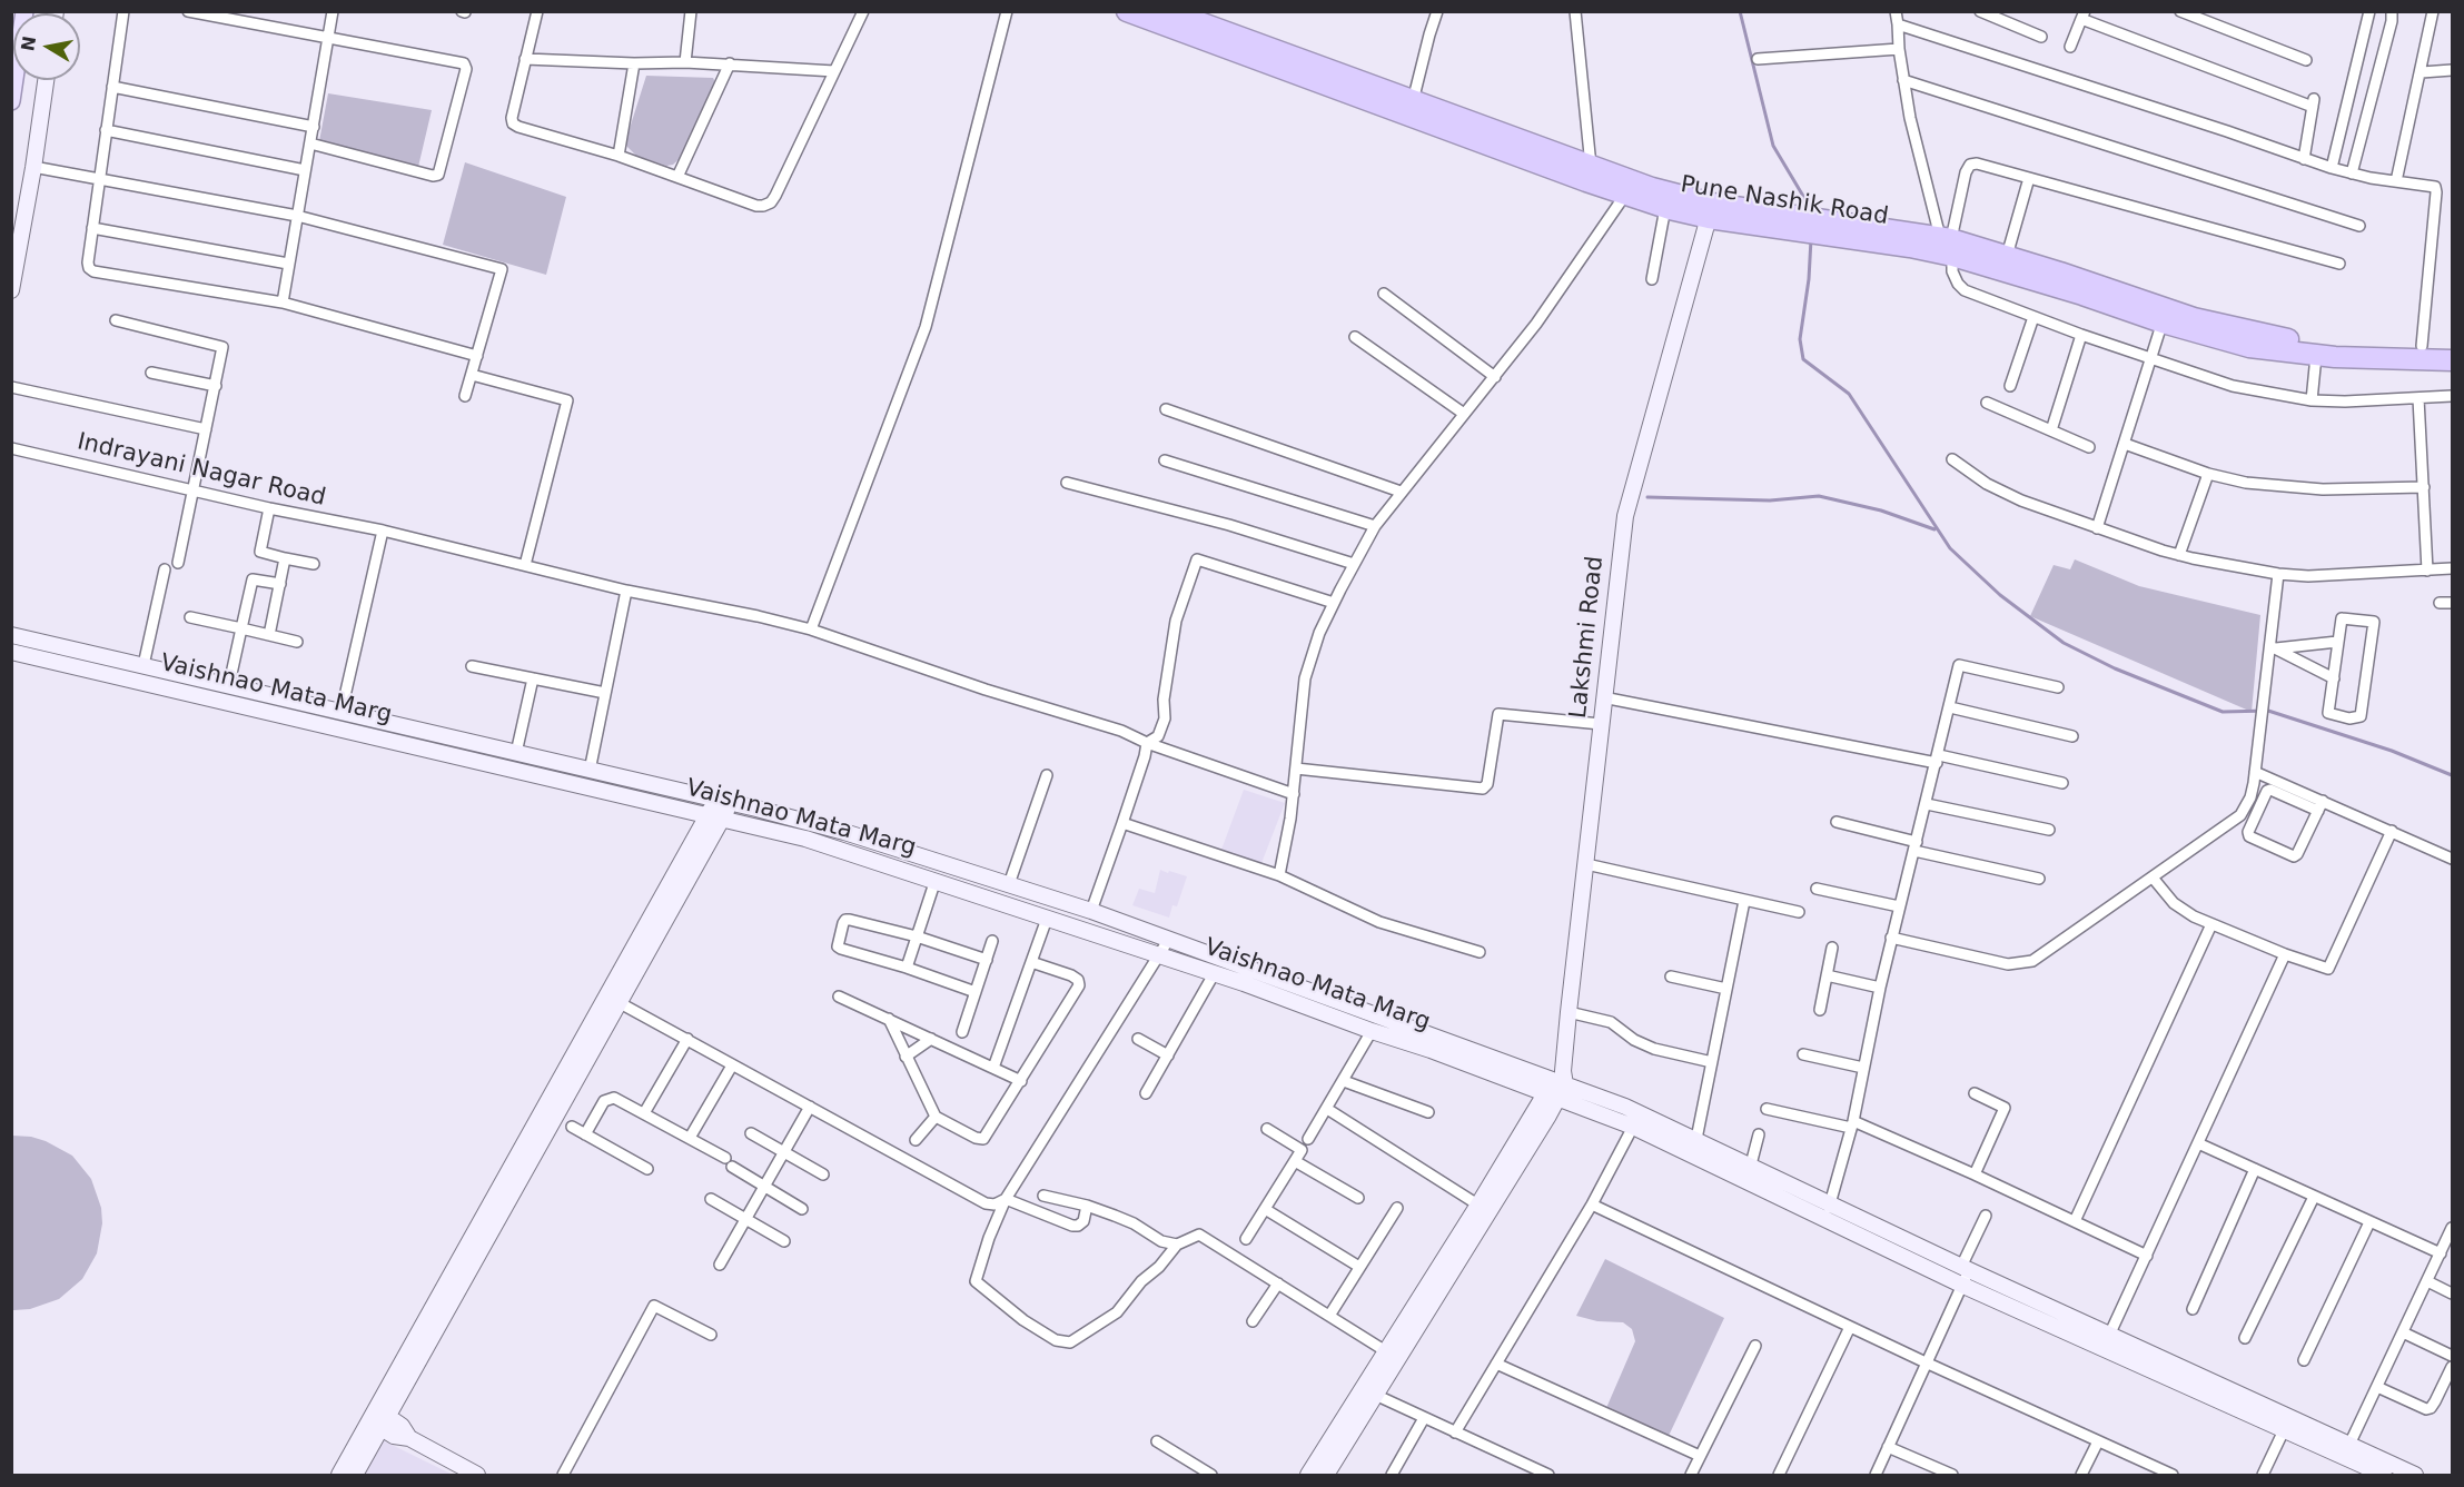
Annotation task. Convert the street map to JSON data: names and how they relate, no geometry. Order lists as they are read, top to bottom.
{
  "streets": {
    "highway": ["Pune Nashik Road"],
    "main road": ["Lakshmi Road", "Vaishnao Mata Marg"],
    "street": ["Indrayani Nagar Road"]
  },
  "crossings": [
    ["Pune Nashik Road", "Lakshmi Road"],
    ["Lakshmi Road", "Vaishnao Mata Marg"]
  ],
  "north": "left"
}
